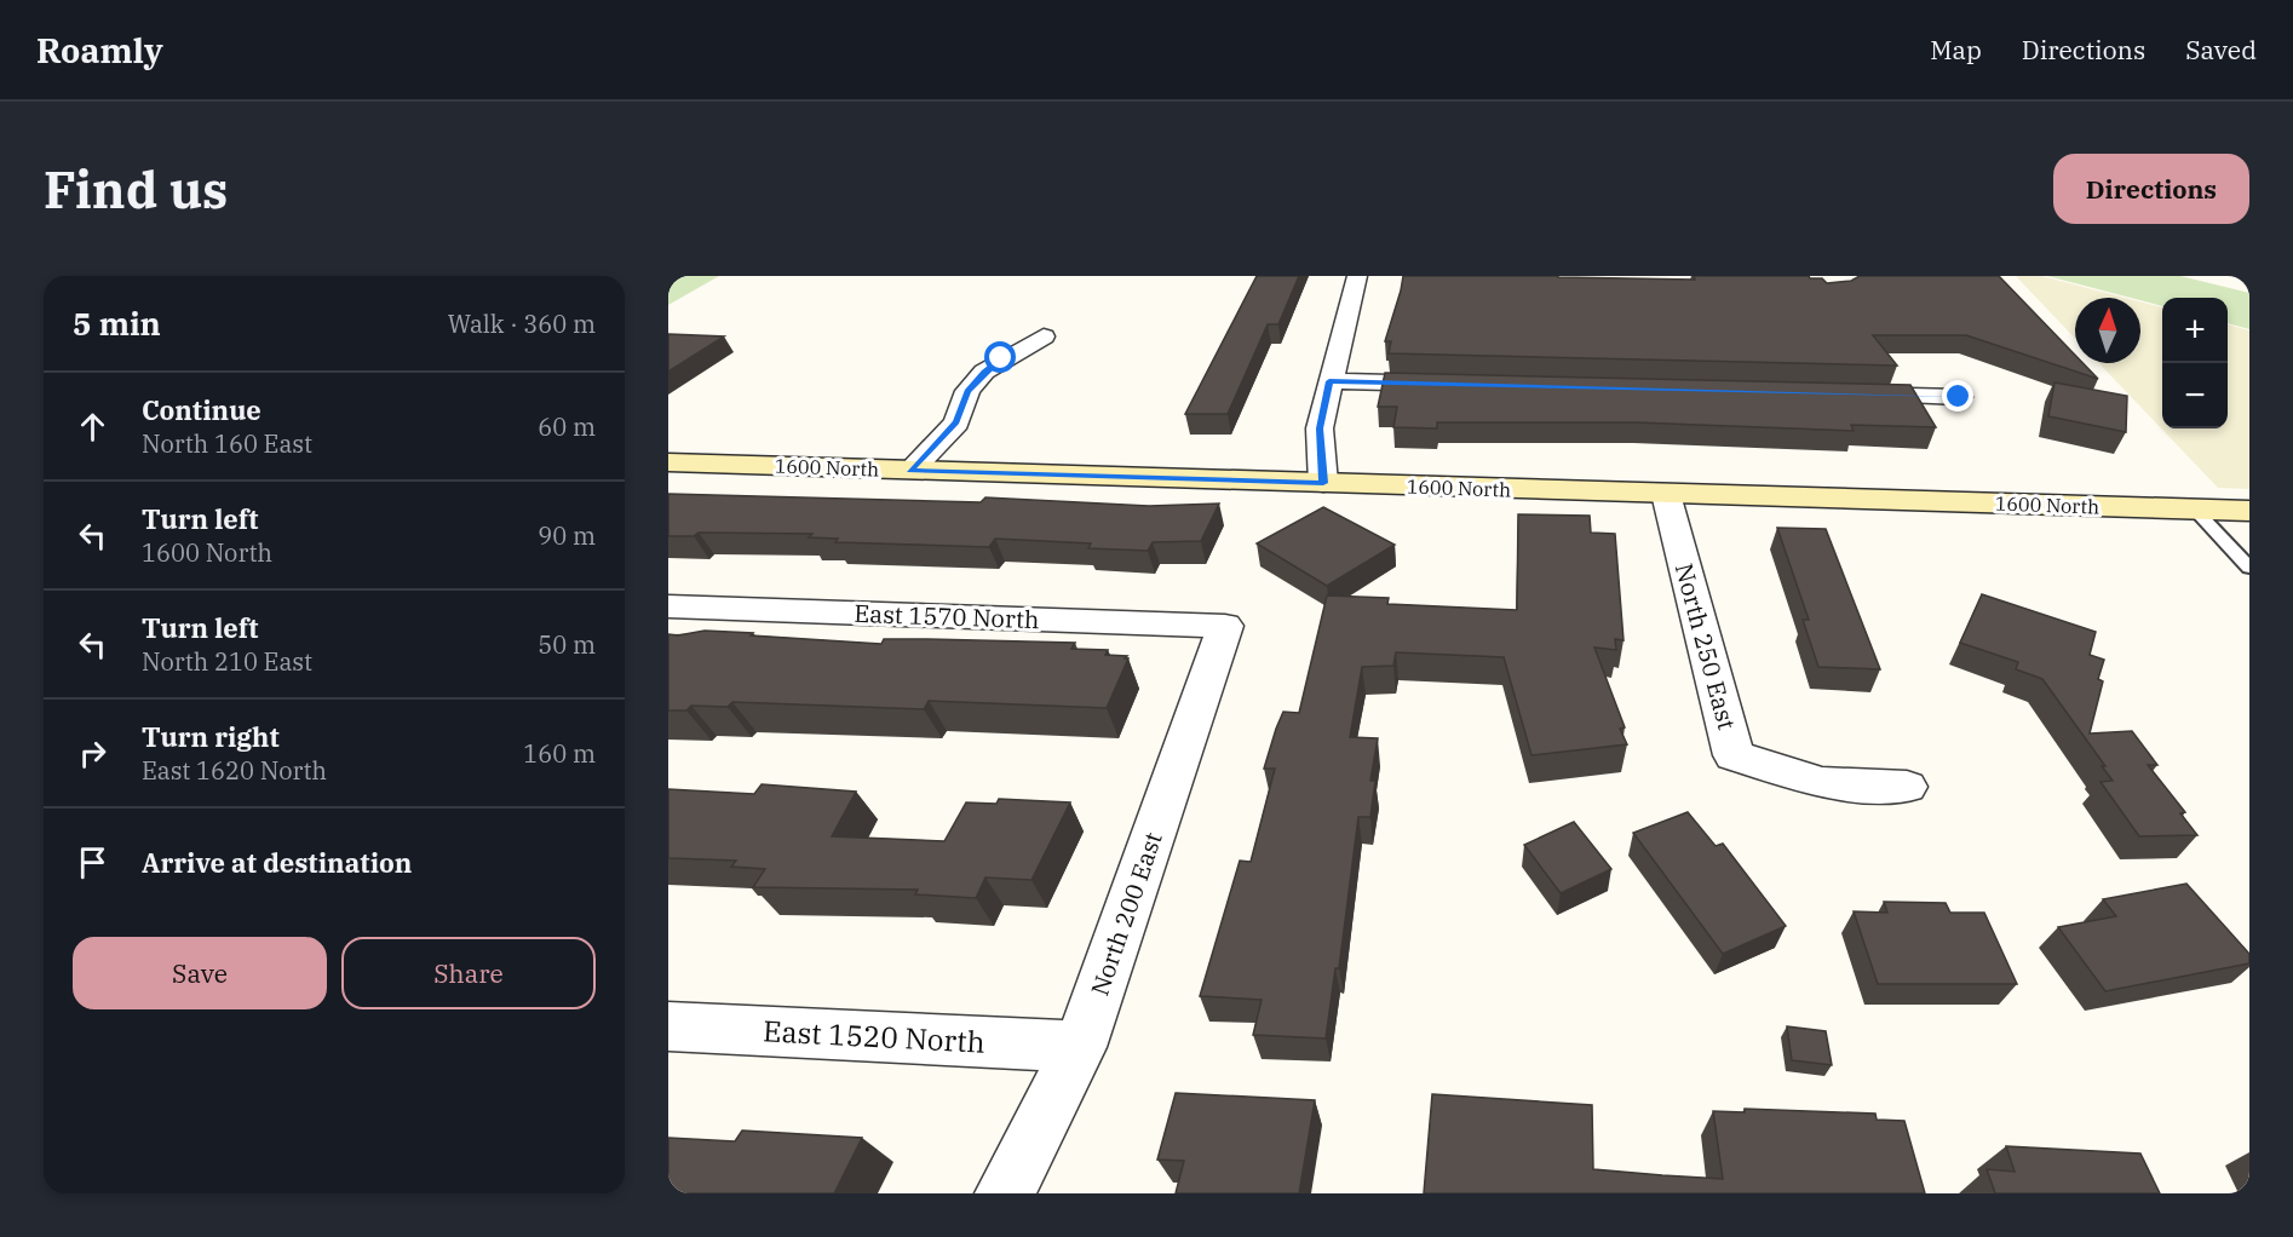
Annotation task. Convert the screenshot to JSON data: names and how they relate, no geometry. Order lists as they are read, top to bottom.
{
  "streets": {
    "main road": ["1600 North"],
    "street": [
      "East 1570 North",
      "North 250 East",
      "North 200 East",
      "East 1520 North"
    ]
  },
  "crossings": [
    ["1600 North", "North 250 East"],
    ["East 1570 North", "North 200 East"],
    ["North 200 East", "East 1520 North"]
  ],
  "north": "top",
  "page": {
    "header": "Roamly",
    "nav": ["Map", "Directions", "Saved"],
    "buttons": [
      "Directions",
      ["Save", "Share"]
    ],
    "title": "Find us",
    "heading": ["5 min", "Walk · 360 m"],
    "map_buttons": ["+", "−"],
    "list": [
      ["Continue", "North 160 East", "60 m"],
      ["Turn left", "1600 North", "90 m"],
      ["Turn left", "North 210 East", "50 m"],
      ["Turn right", "East 1620 North", "160 m"],
      "Arrive at destination"
    ]
  }
}
